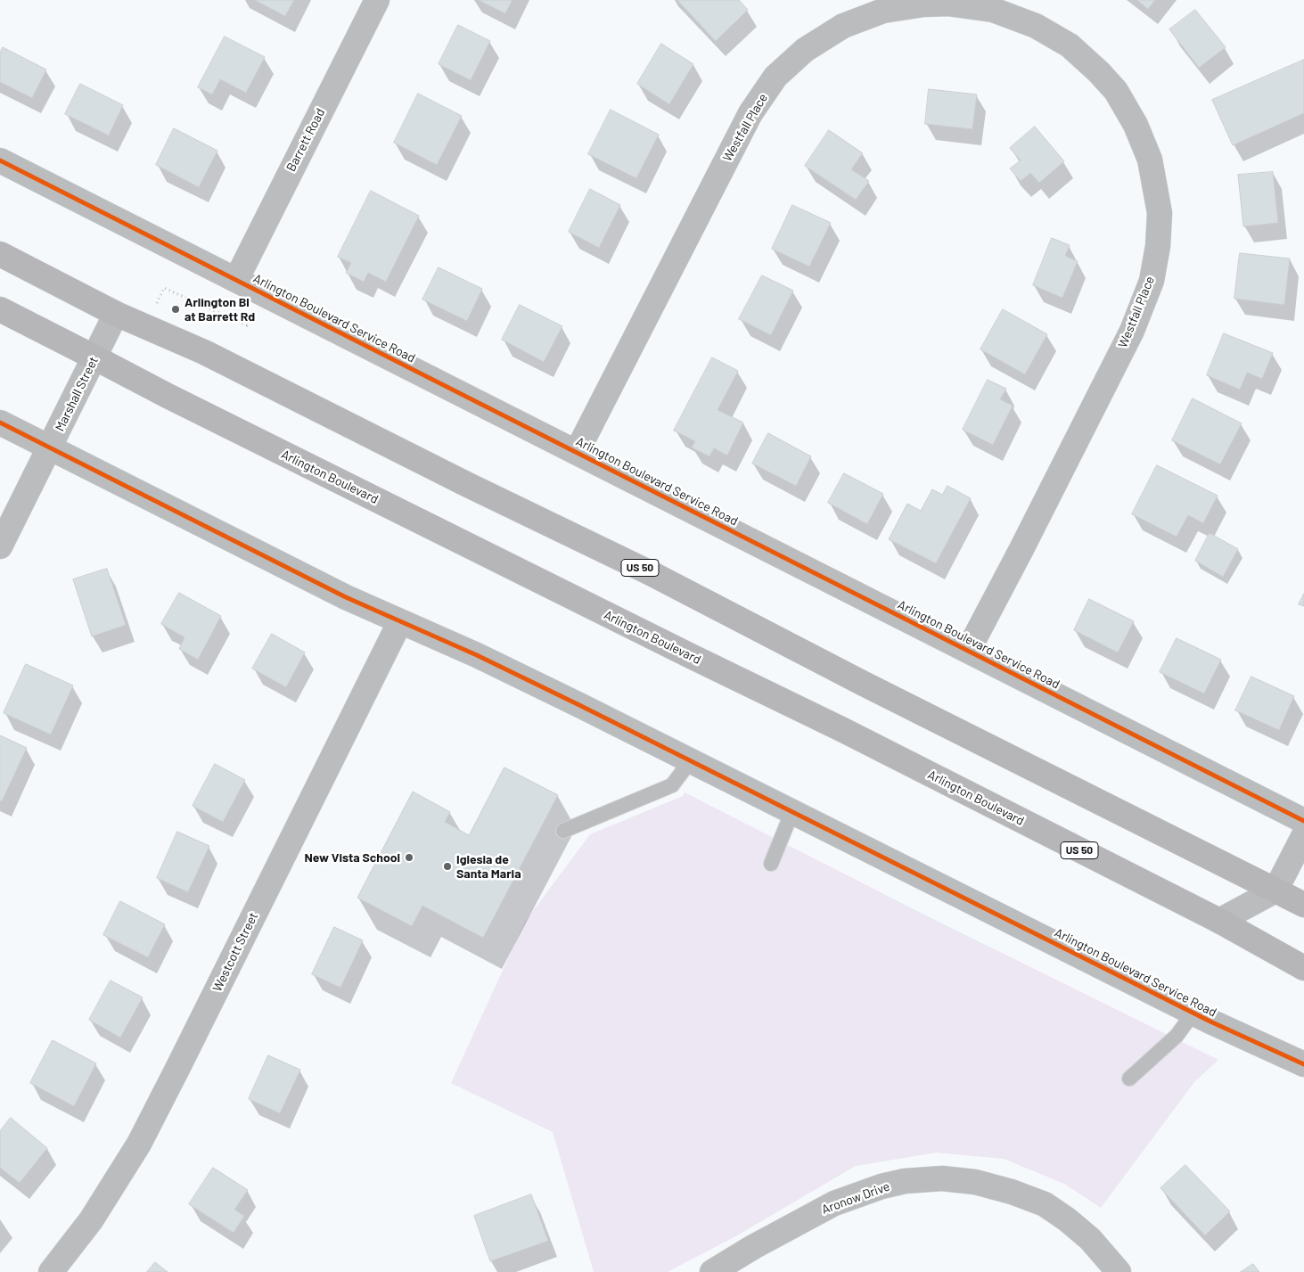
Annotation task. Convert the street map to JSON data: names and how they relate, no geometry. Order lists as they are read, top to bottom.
{
  "streets": {
    "highway": ["Arlington Boulevard", "US 50"],
    "street": [
      "Westfall Place",
      "Barrett Road",
      "Arlington Boulevard Service Road",
      "Marshall Street",
      "Westcott Street",
      "Aronow Drive"
    ]
  },
  "crossings": [
    ["Westfall Place", "Arlington Boulevard Service Road"],
    ["Barrett Road", "Arlington Boulevard Service Road"],
    ["Arlington Boulevard Service Road", "Marshall Street"],
    ["Arlington Boulevard Service Road", "Westcott Street"],
    ["Marshall Street", "Arlington Boulevard"],
    ["Marshall Street", "US 50"]
  ],
  "places": ["Arlington Bl at Barrett Rd", "New Vista School", "Iglesia de Santa Maria"]
}
